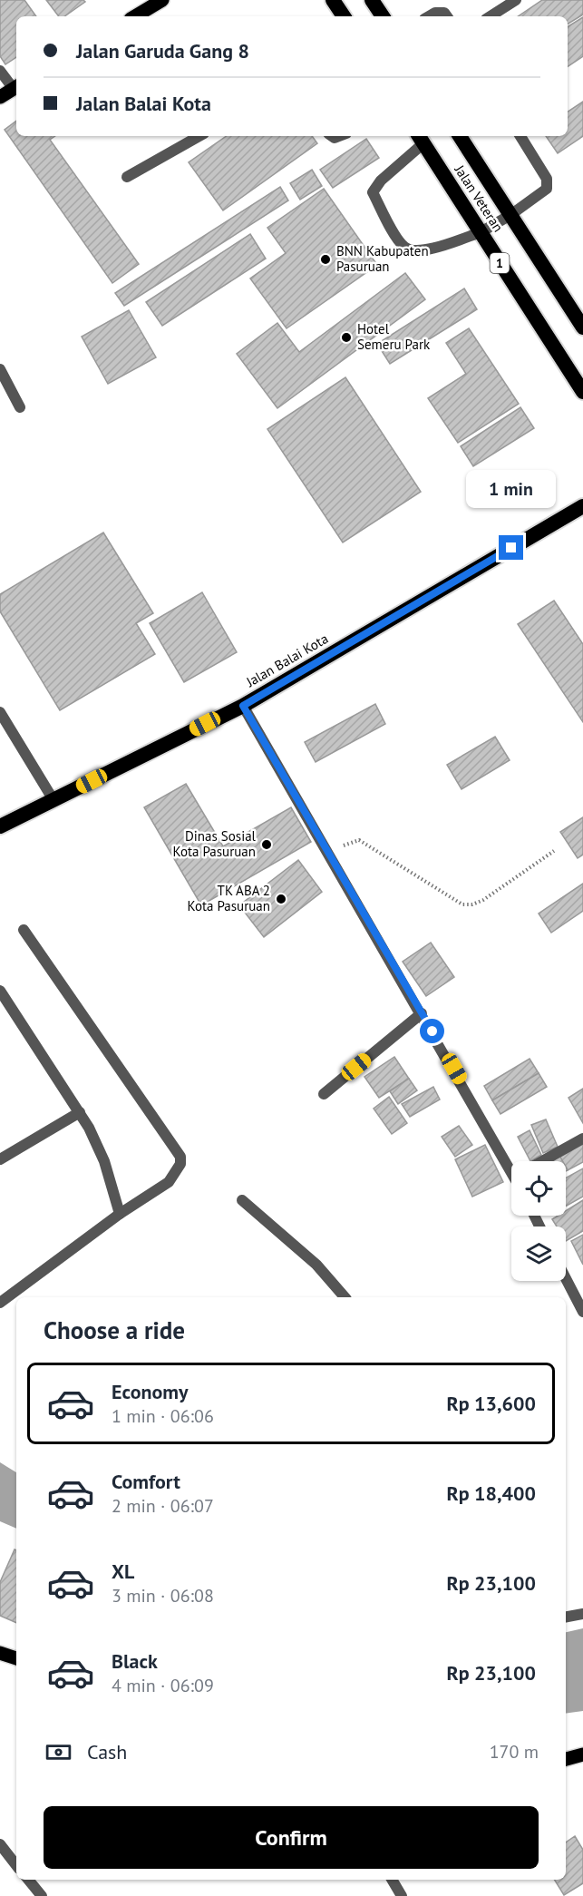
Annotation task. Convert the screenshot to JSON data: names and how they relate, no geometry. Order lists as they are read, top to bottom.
{
  "streets": {
    "highway": ["Jalan Veteran", "1", "Jalan Balai Kota"]
  },
  "places": [
    "BNN Kabupaten Pasuruan",
    "Hotel Semeru Park",
    "Dinas Sosial Kota Pasuruan",
    "TK ABA 2 Kota Pasuruan"
  ],
  "page": {
    "banner": ["Jalan Garuda Gang 8", "Jalan Balai Kota"],
    "bubble": "1 min",
    "heading": "Choose a ride",
    "list": [
      {
        "name": "Economy",
        "note": "1 min · 06:06",
        "value": "Rp 13,600"
      },
      {
        "name": "Comfort",
        "note": "2 min · 06:07",
        "value": "Rp 18,400"
      },
      {
        "name": "XL",
        "note": "3 min · 06:08",
        "value": "Rp 23,100"
      },
      {
        "name": "Black",
        "note": "4 min · 06:09",
        "value": "Rp 23,100"
      }
    ],
    "pay": ["Cash", "170 m"],
    "buttons": "Confirm"
  }
}
